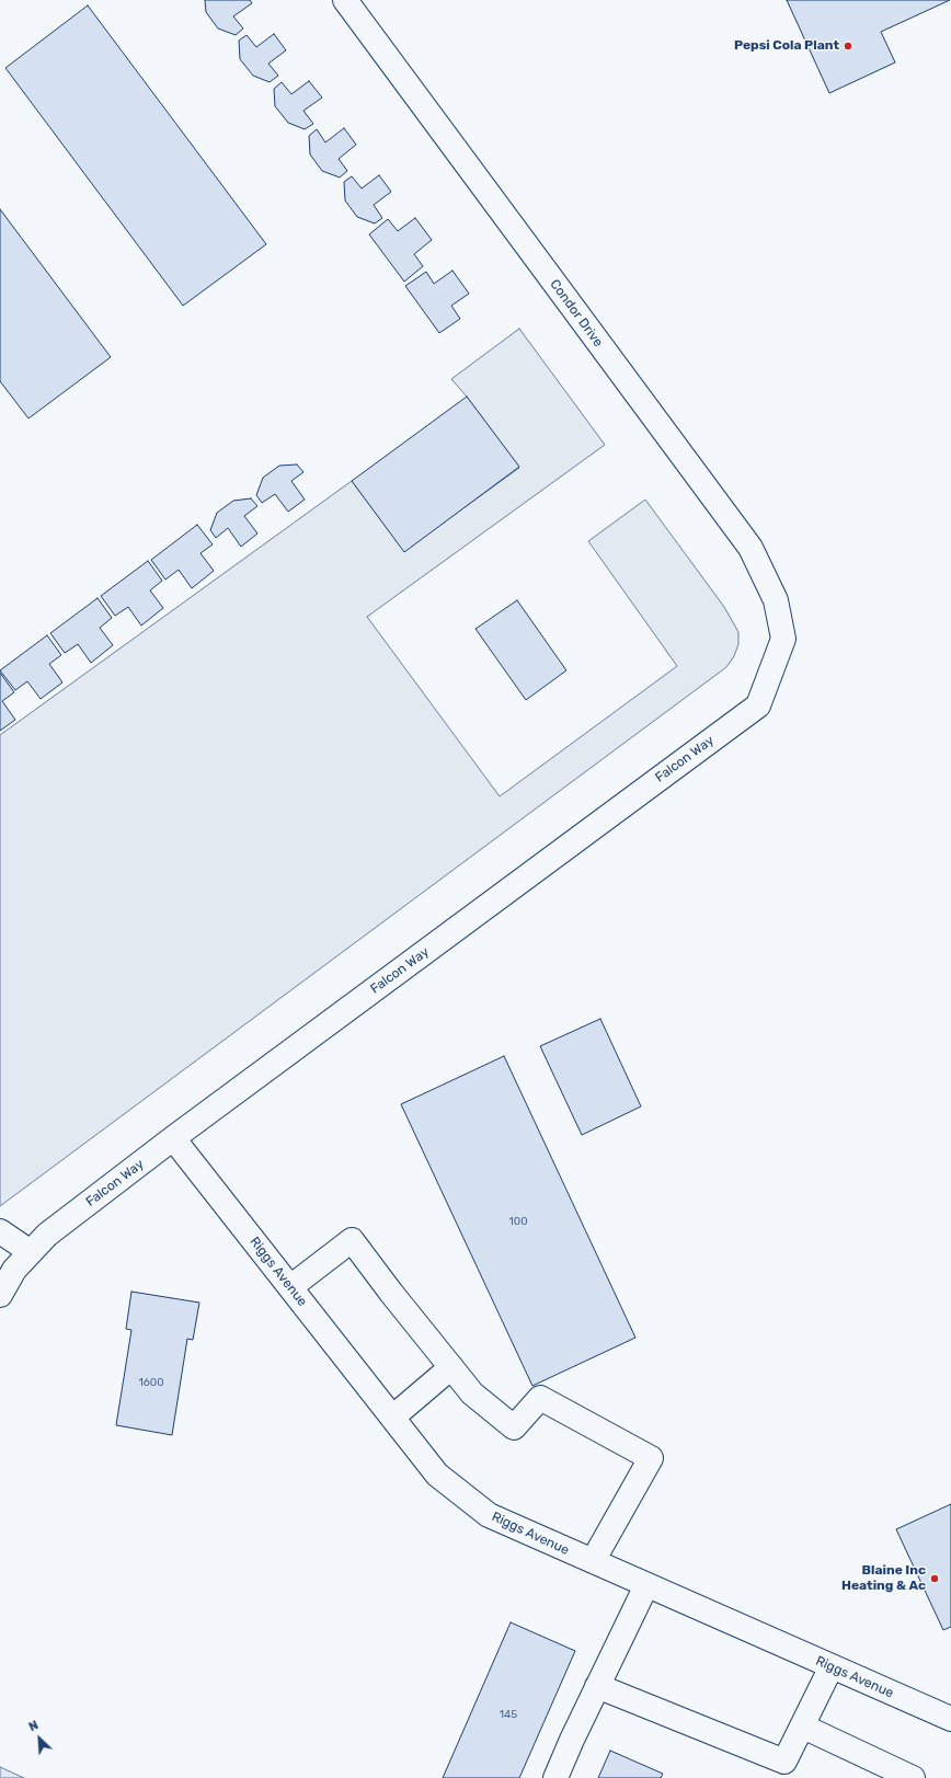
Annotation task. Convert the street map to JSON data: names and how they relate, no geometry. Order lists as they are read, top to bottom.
{
  "streets": {
    "street": ["Condor Drive", "Falcon Way", "Riggs Avenue"]
  },
  "crossings": [
    ["Condor Drive", "Falcon Way"],
    ["Falcon Way", "Riggs Avenue"]
  ],
  "places": ["Pepsi Cola Plant", "Blaine Inc Heating & Ac"],
  "house_numbers": ["100", "1600", "145"],
  "north": "top left"
}
